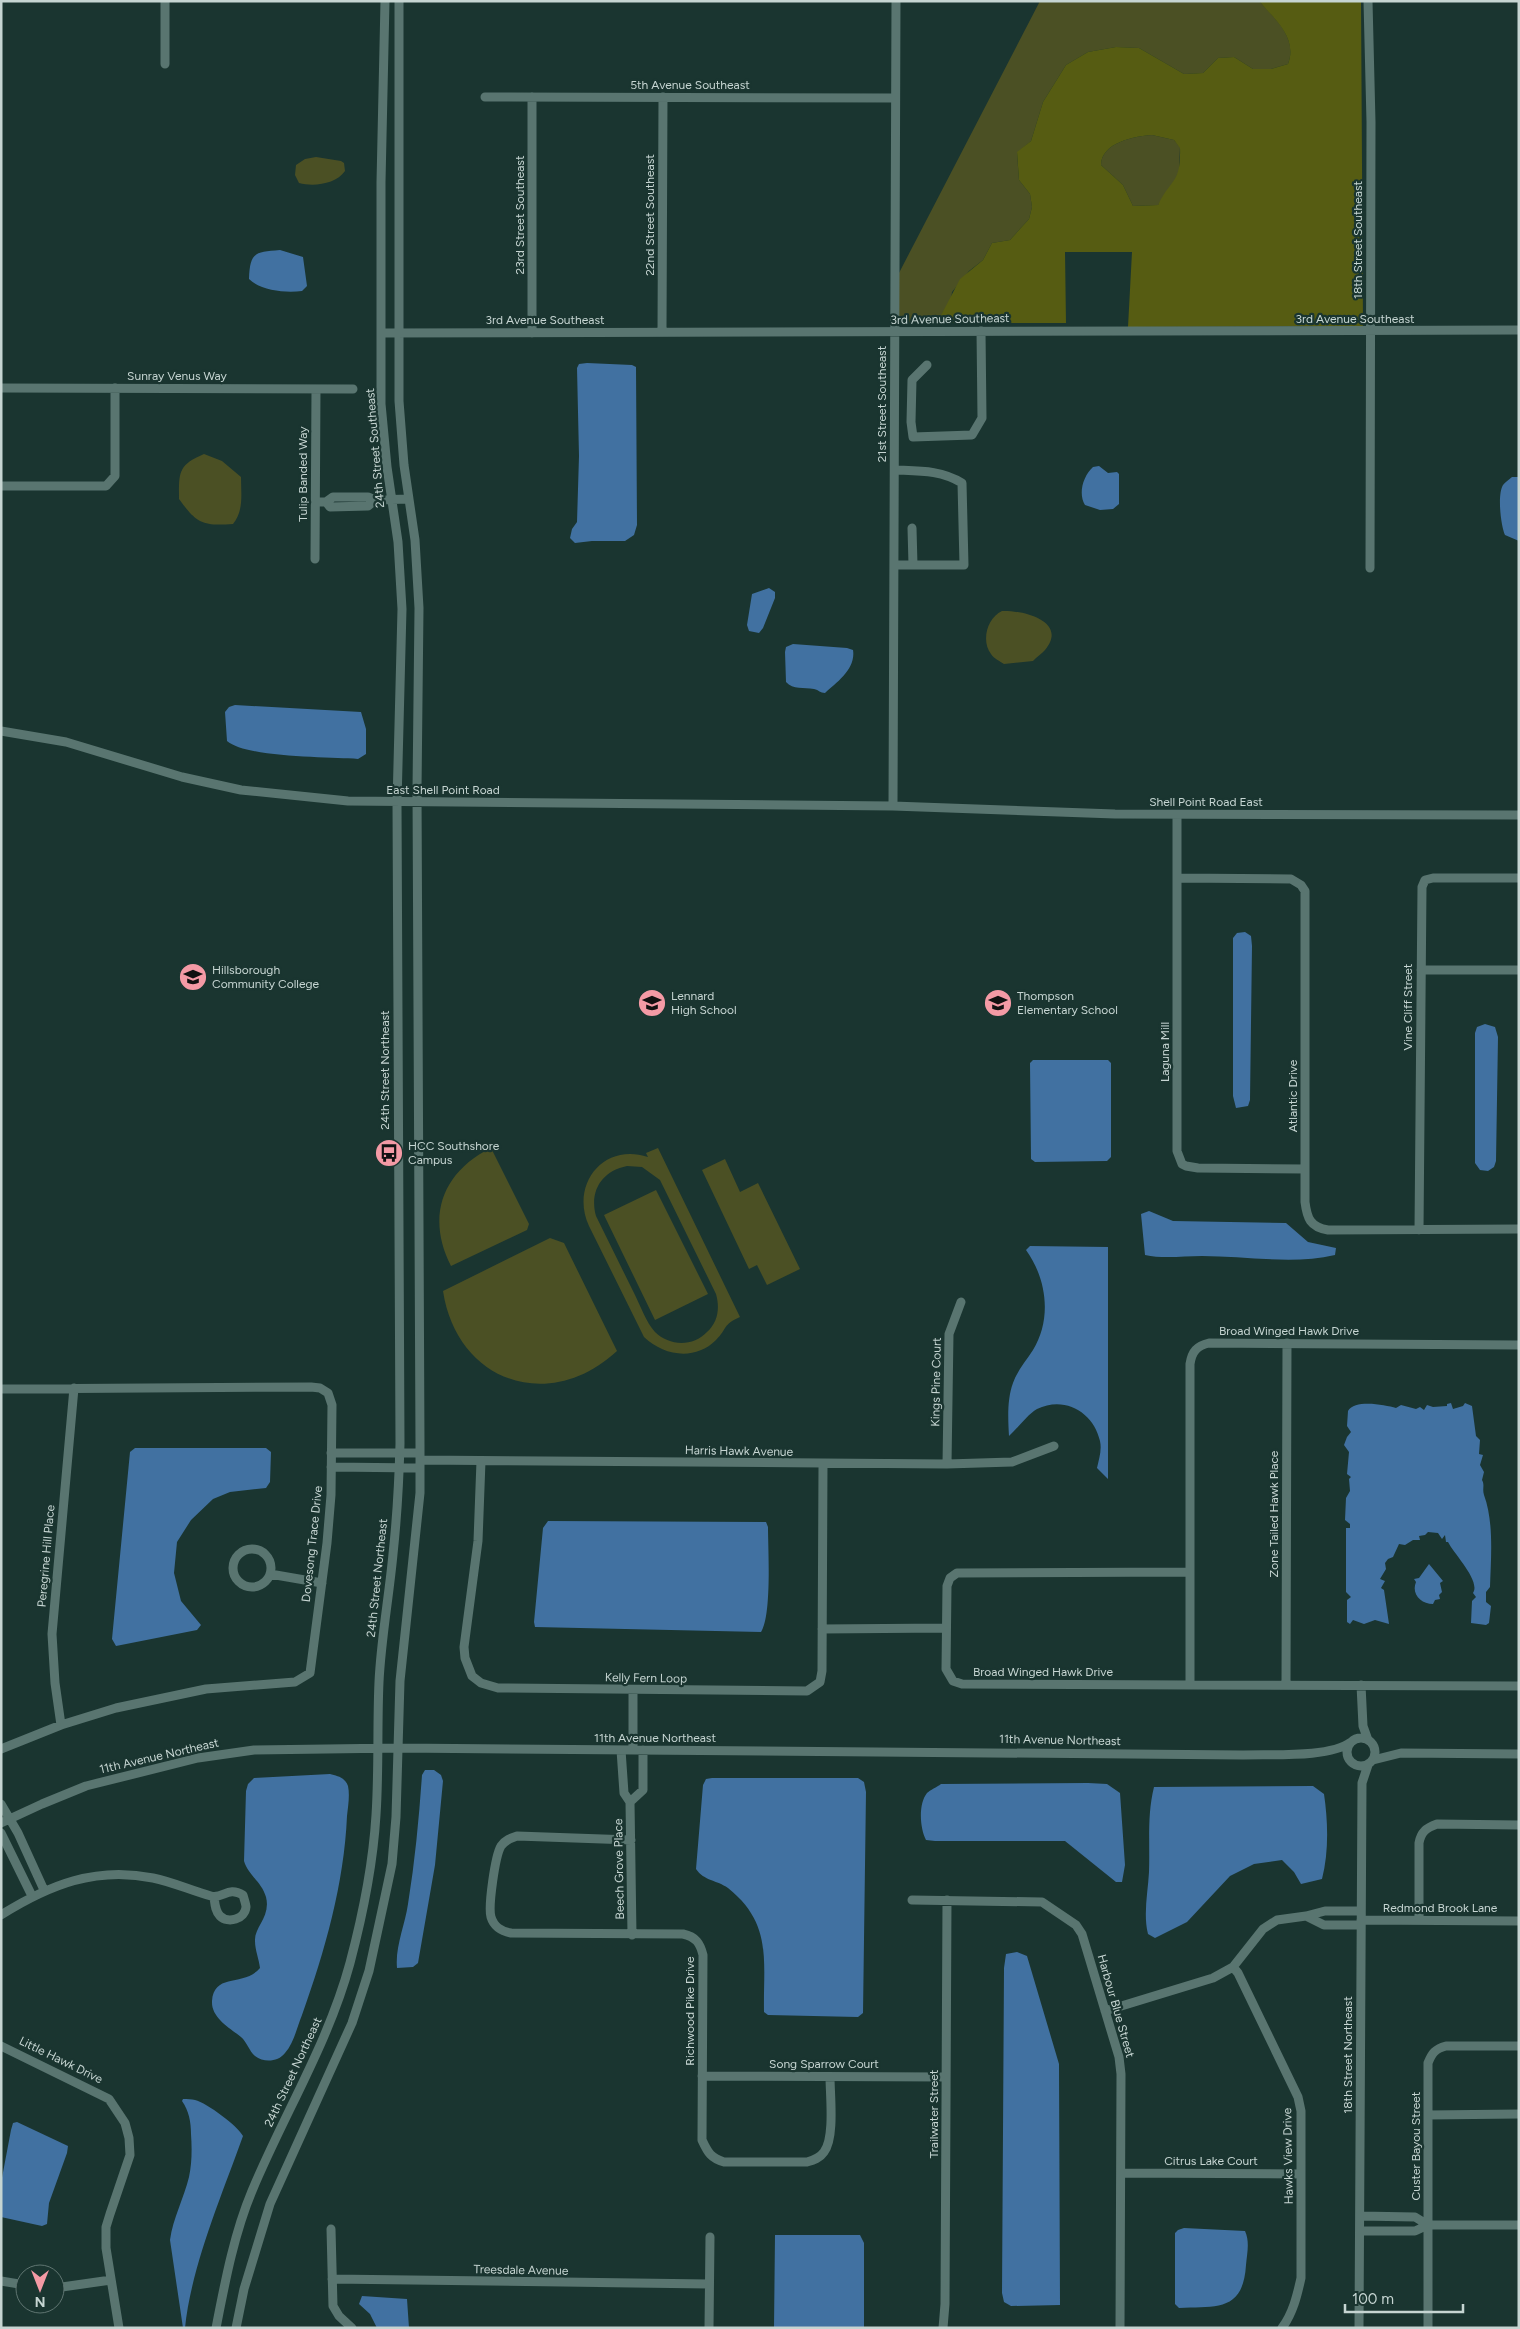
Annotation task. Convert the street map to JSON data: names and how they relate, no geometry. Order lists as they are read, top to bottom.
{
  "streets": {
    "street": [
      "5th Avenue Southeast",
      "23rd Street Southeast",
      "22nd Street Southeast",
      "18th Street Southeast",
      "3rd Avenue Southeast",
      "Sunray Venus Way",
      "21st Street Southeast",
      "24th Street Southeast",
      "Tulip Banded Way",
      "East Shell Point Road",
      "Shell Point Road East",
      "Vine Cliff Street",
      "Laguna Mill",
      "24th Street Northeast",
      "Atlantic Drive",
      "Broad Winged Hawk Drive",
      "Kings Pine Court",
      "Harris Hawk Avenue",
      "Zone Tailed Hawk Place",
      "Dovesong Trace Drive",
      "Peregrine Hill Place",
      "Kelly Fern Loop",
      "11th Avenue Northeast",
      "Beech Grove Place",
      "Redmond Brook Lane",
      "Harbour Blue Street",
      "Richwood Pike Drive",
      "18th Street Northeast",
      "Little Hawk Drive",
      "Song Sparrow Court",
      "Trailwater Street",
      "Custer Bayou Street",
      "Hawks View Drive",
      "Citrus Lake Court",
      "Treesdale Avenue"
    ]
  },
  "crossings": [
    ["5th Avenue Southeast", "23rd Street Southeast"],
    ["5th Avenue Southeast", "22nd Street Southeast"],
    ["5th Avenue Southeast", "21st Street Southeast"],
    ["23rd Street Southeast", "3rd Avenue Southeast"],
    ["22nd Street Southeast", "3rd Avenue Southeast"],
    ["18th Street Southeast", "3rd Avenue Southeast"],
    ["3rd Avenue Southeast", "21st Street Southeast"],
    ["3rd Avenue Southeast", "24th Street Southeast"],
    ["Sunray Venus Way", "Tulip Banded Way"],
    ["21st Street Southeast", "East Shell Point Road"],
    ["21st Street Southeast", "Shell Point Road East"],
    ["24th Street Southeast", "East Shell Point Road"],
    ["24th Street Southeast", "24th Street Northeast"],
    ["East Shell Point Road", "Shell Point Road East"],
    ["East Shell Point Road", "24th Street Northeast"],
    ["Shell Point Road East", "Laguna Mill"],
    ["Vine Cliff Street", "Atlantic Drive"],
    ["Laguna Mill", "Atlantic Drive"],
    ["24th Street Northeast", "11th Avenue Northeast"],
    ["Broad Winged Hawk Drive", "Zone Tailed Hawk Place"],
    ["Kings Pine Court", "Harris Hawk Avenue"],
    ["Harris Hawk Avenue", "Kelly Fern Loop"],
    ["Dovesong Trace Drive", "Peregrine Hill Place"],
    ["11th Avenue Northeast", "Beech Grove Place"],
    ["11th Avenue Northeast", "18th Street Northeast"],
    ["Beech Grove Place", "Richwood Pike Drive"],
    ["Redmond Brook Lane", "Harbour Blue Street"],
    ["Redmond Brook Lane", "18th Street Northeast"],
    ["Redmond Brook Lane", "Hawks View Drive"],
    ["Harbour Blue Street", "Trailwater Street"],
    ["Harbour Blue Street", "Citrus Lake Court"],
    ["Richwood Pike Drive", "Song Sparrow Court"],
    ["Song Sparrow Court", "Trailwater Street"],
    ["Hawks View Drive", "Citrus Lake Court"]
  ],
  "places": {
    "school or university": ["Hillsborough Community College", "Lennard High School", "Thompson Elementary School"],
    "bus stop": ["HCC Southshore Campus"]
  },
  "scale_bar": "100 m",
  "north": "bottom"
}
